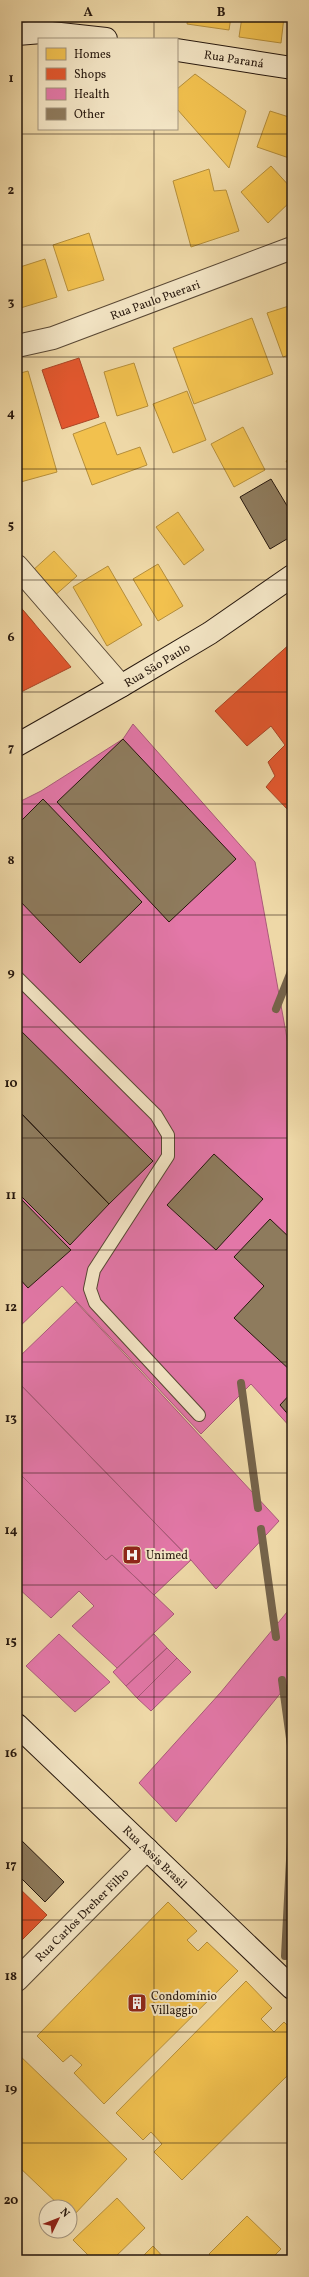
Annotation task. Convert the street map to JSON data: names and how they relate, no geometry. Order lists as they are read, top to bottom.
{
  "streets": {
    "street": [
      "Rua Paraná",
      "Rua Paulo Puerari",
      "Rua São Paulo",
      "Rua Assis Brasil",
      "Rua Carlos Dreher Filho"
    ]
  },
  "crossings": [
    ["Rua Assis Brasil", "Rua Carlos Dreher Filho"]
  ],
  "places": {
    "hospital": ["Unimed"],
    "building": ["Condomínio Villaggio"]
  },
  "legend": [
    "Homes",
    "Shops",
    "Health",
    "Other"
  ],
  "north": "top right",
  "grid": {
    "columns": ["A", "B"],
    "rows": [
      "1",
      "2",
      "3",
      "4",
      "5",
      "6",
      "7",
      "8",
      "9",
      "10",
      "11",
      "12",
      "13",
      "14",
      "15",
      "16",
      "17",
      "18",
      "19",
      "20"
    ]
  }
}
